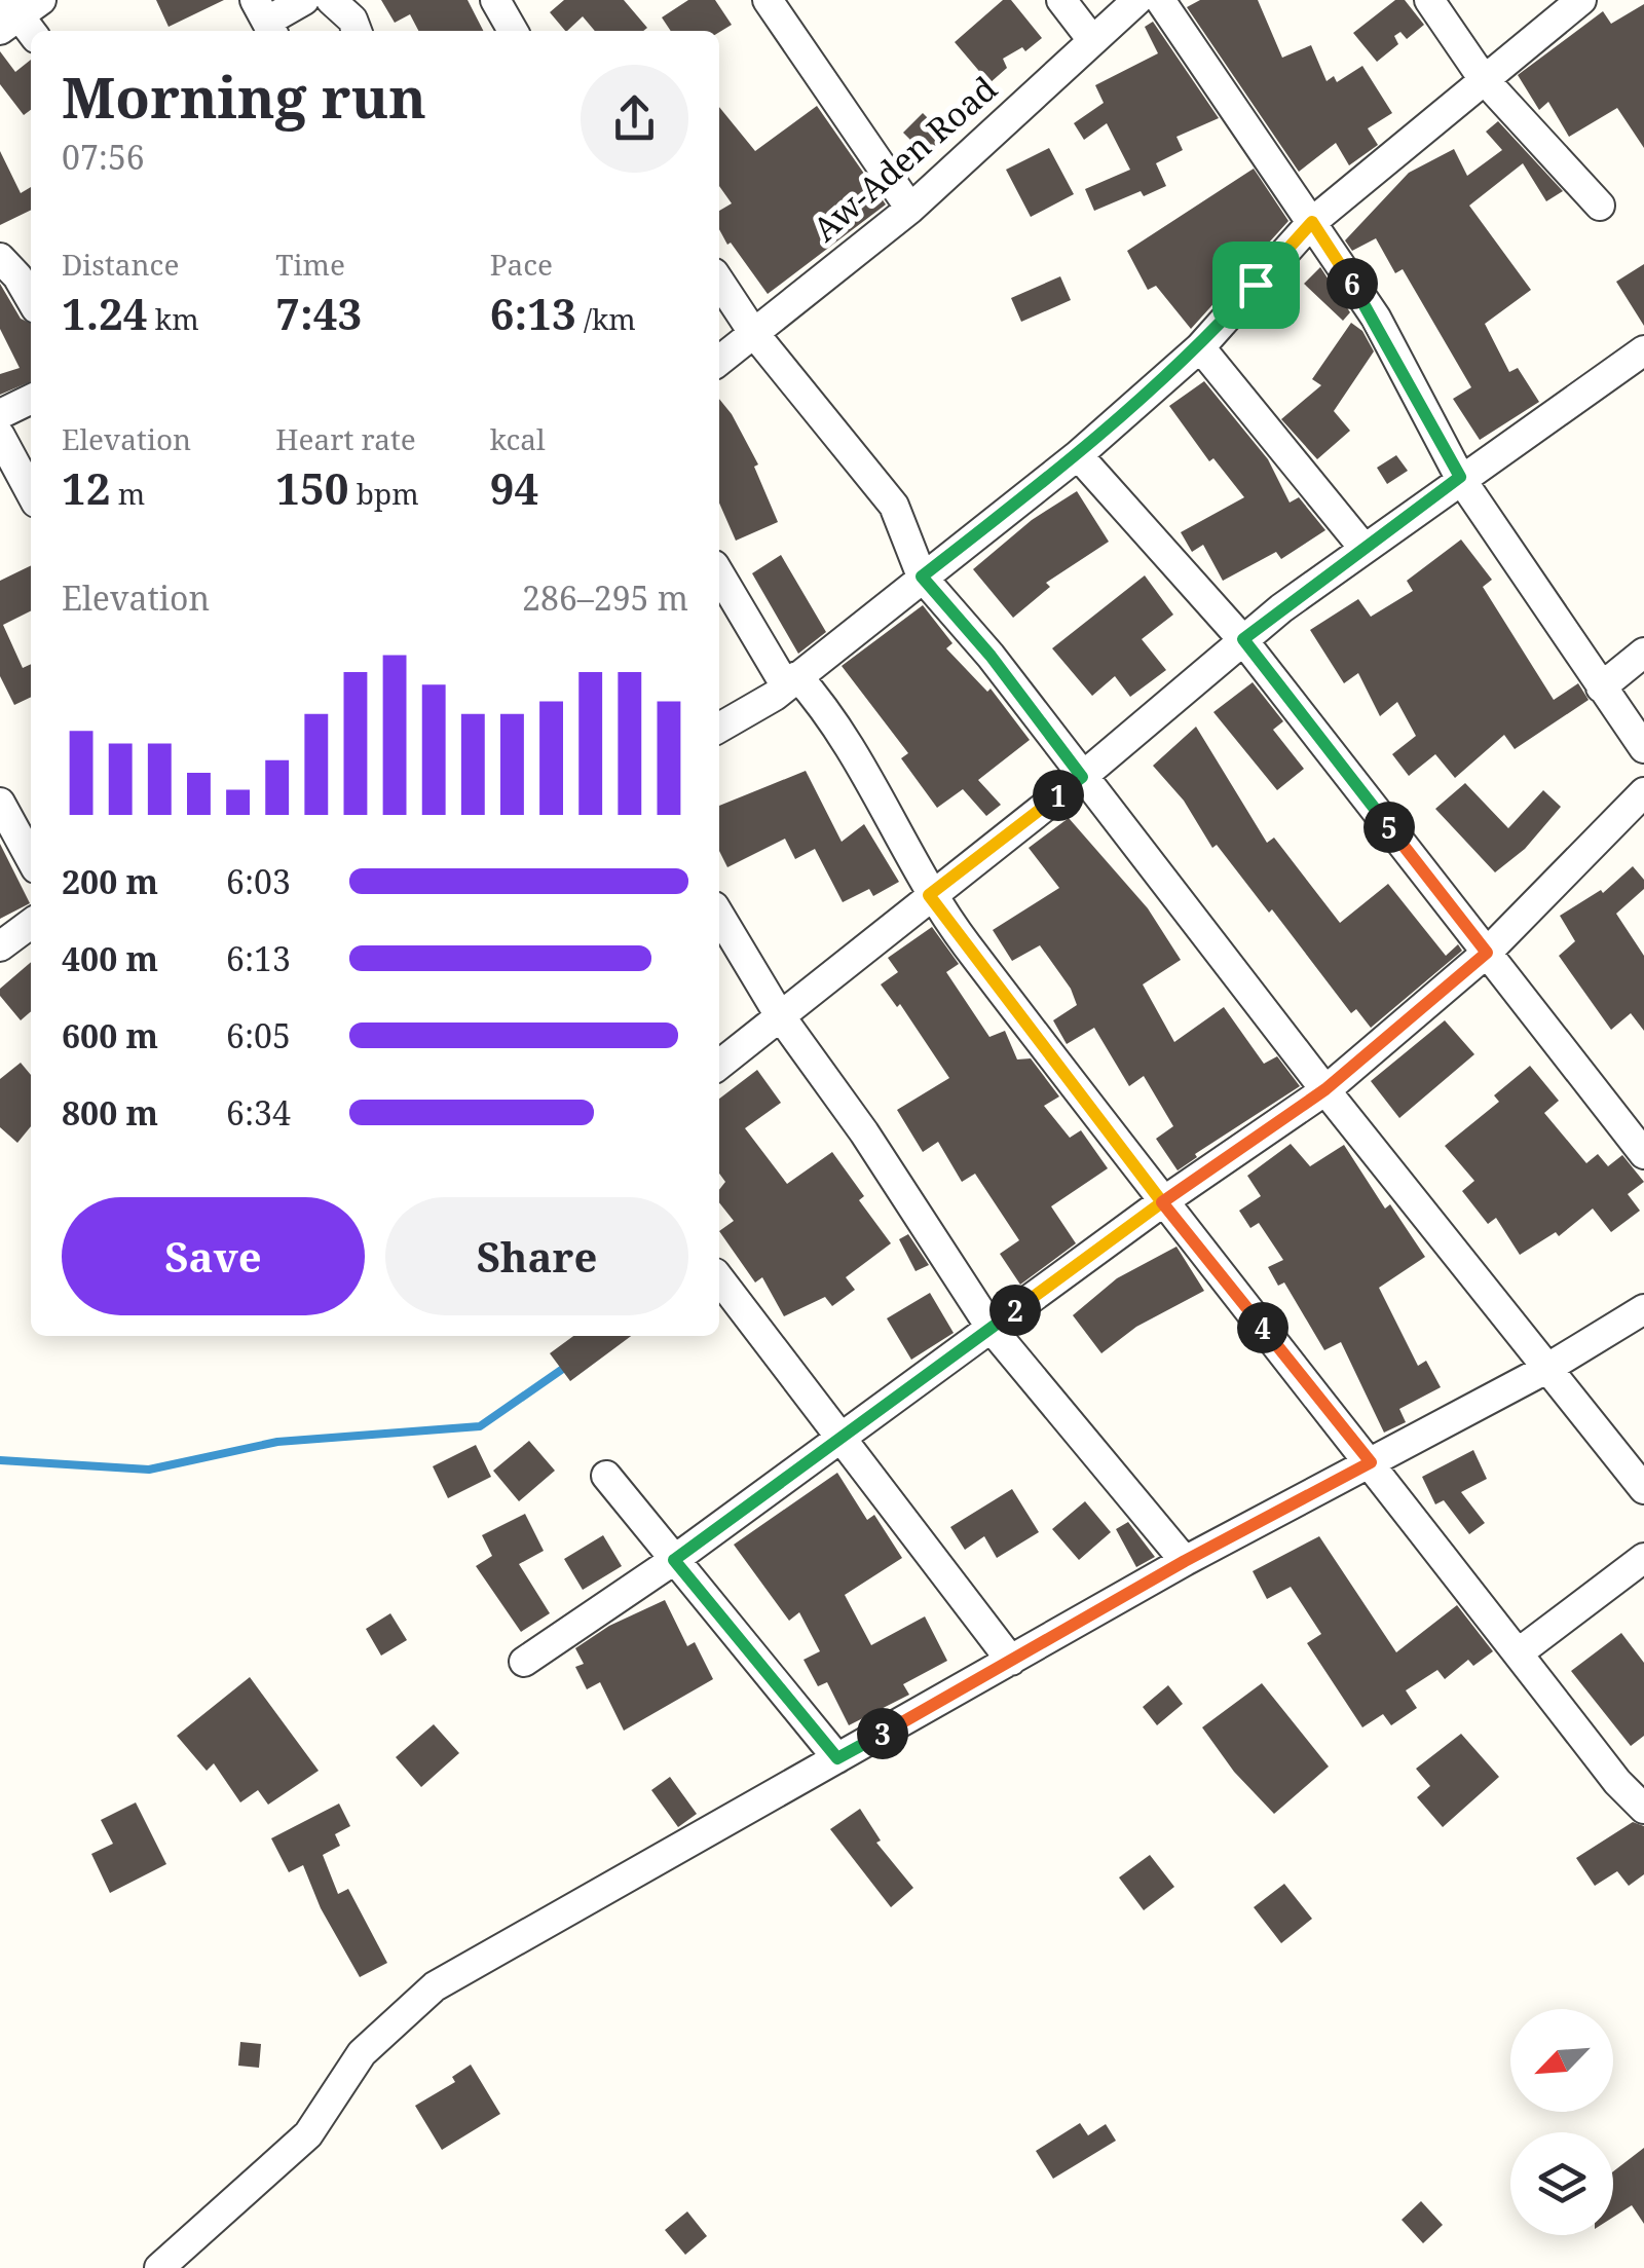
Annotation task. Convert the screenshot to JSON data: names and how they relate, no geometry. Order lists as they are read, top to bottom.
{
  "streets": {
    "street": ["Aw-Aden Road"]
  },
  "north": "bottom left",
  "page": {
    "heading": ["Morning run", "07:56"],
    "stats": [
      ["Distance", "1.24 km"],
      ["Time", "7:43"],
      ["Pace", "6:13 /km"],
      ["Elevation", "12 m"],
      ["Heart rate", "150 bpm"],
      ["kcal", "94"]
    ],
    "pins": [
      "6",
      "1",
      "5",
      "2",
      "4",
      "3"
    ],
    "chart": ["Elevation", "286–295 m"],
    "list": [
      {
        "name": "200 m",
        "note": "6:03"
      },
      {
        "name": "400 m",
        "note": "6:13"
      },
      {
        "name": "600 m",
        "note": "6:05"
      },
      {
        "name": "800 m",
        "note": "6:34"
      }
    ],
    "buttons": ["Save", "Share"]
  }
}
